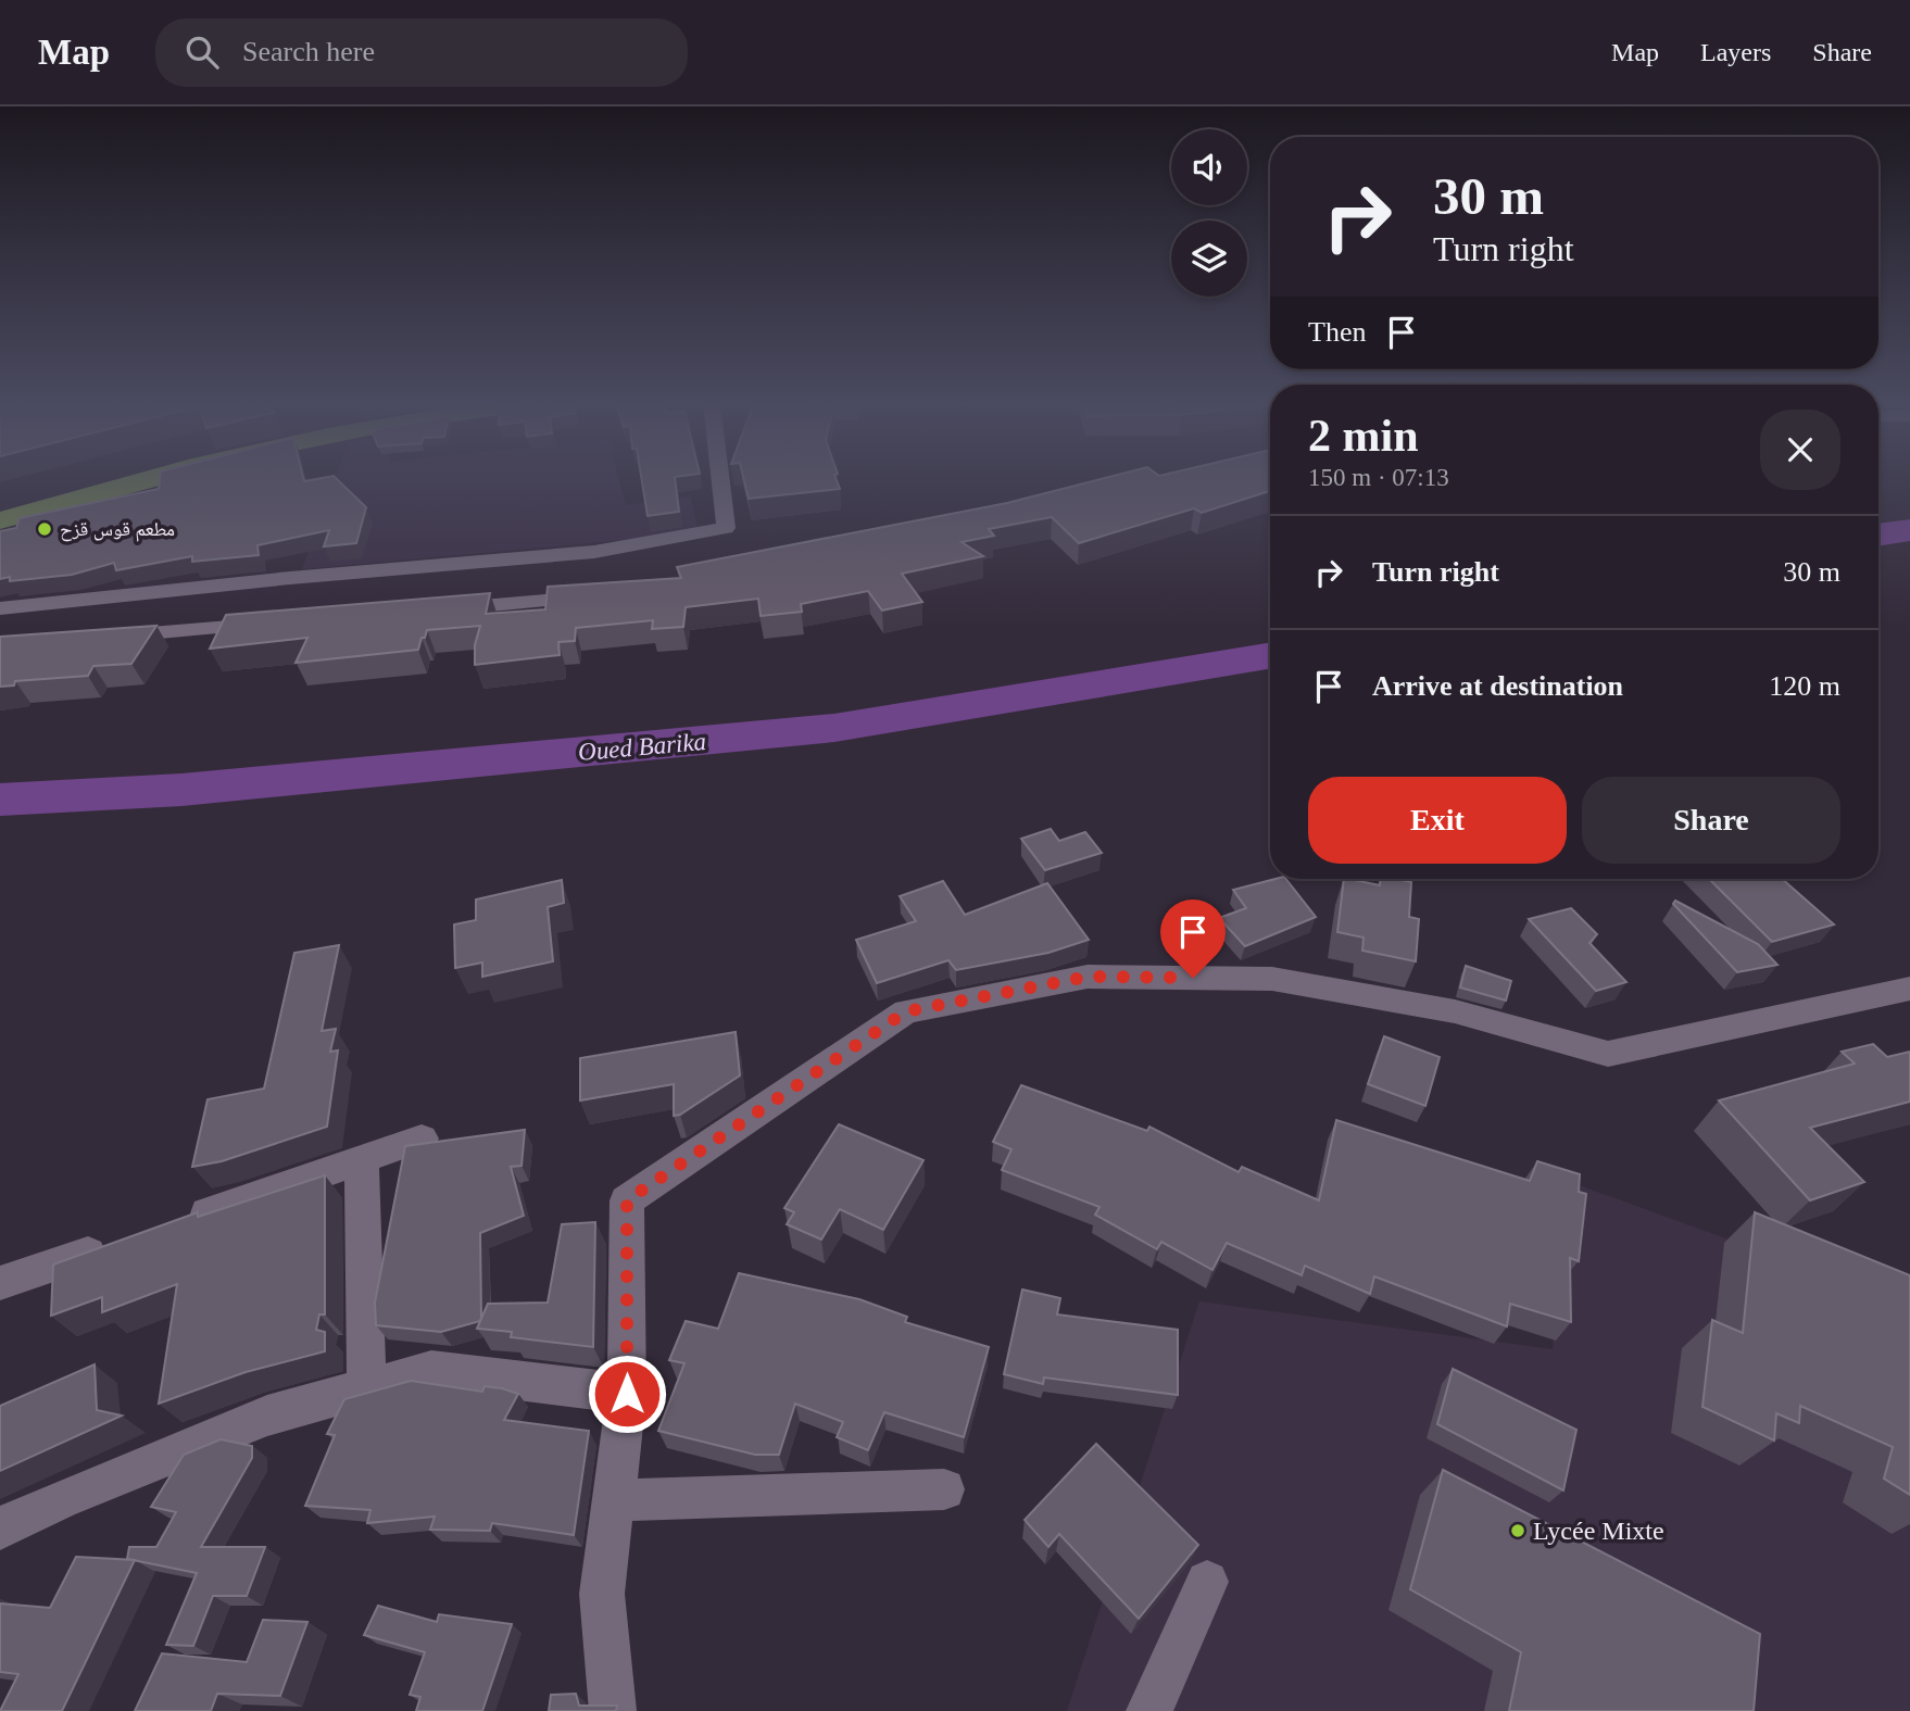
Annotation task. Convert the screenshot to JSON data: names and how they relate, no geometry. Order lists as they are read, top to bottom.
{
  "water": ["Oued Barika"],
  "places": ["مطعم قوس قزح", "Lycée Mixte"],
  "page": {
    "header": "Map",
    "search": "Search here",
    "nav": ["Map", "Layers", "Share"],
    "turn": ["30 m", "Turn right"],
    "then": "Then",
    "heading": ["2 min", "150 m · 07:13"],
    "list": [
      {
        "name": "Turn right",
        "value": "30 m"
      },
      {
        "name": "Arrive at destination",
        "value": "120 m"
      }
    ],
    "buttons": ["Exit", "Share"]
  }
}
